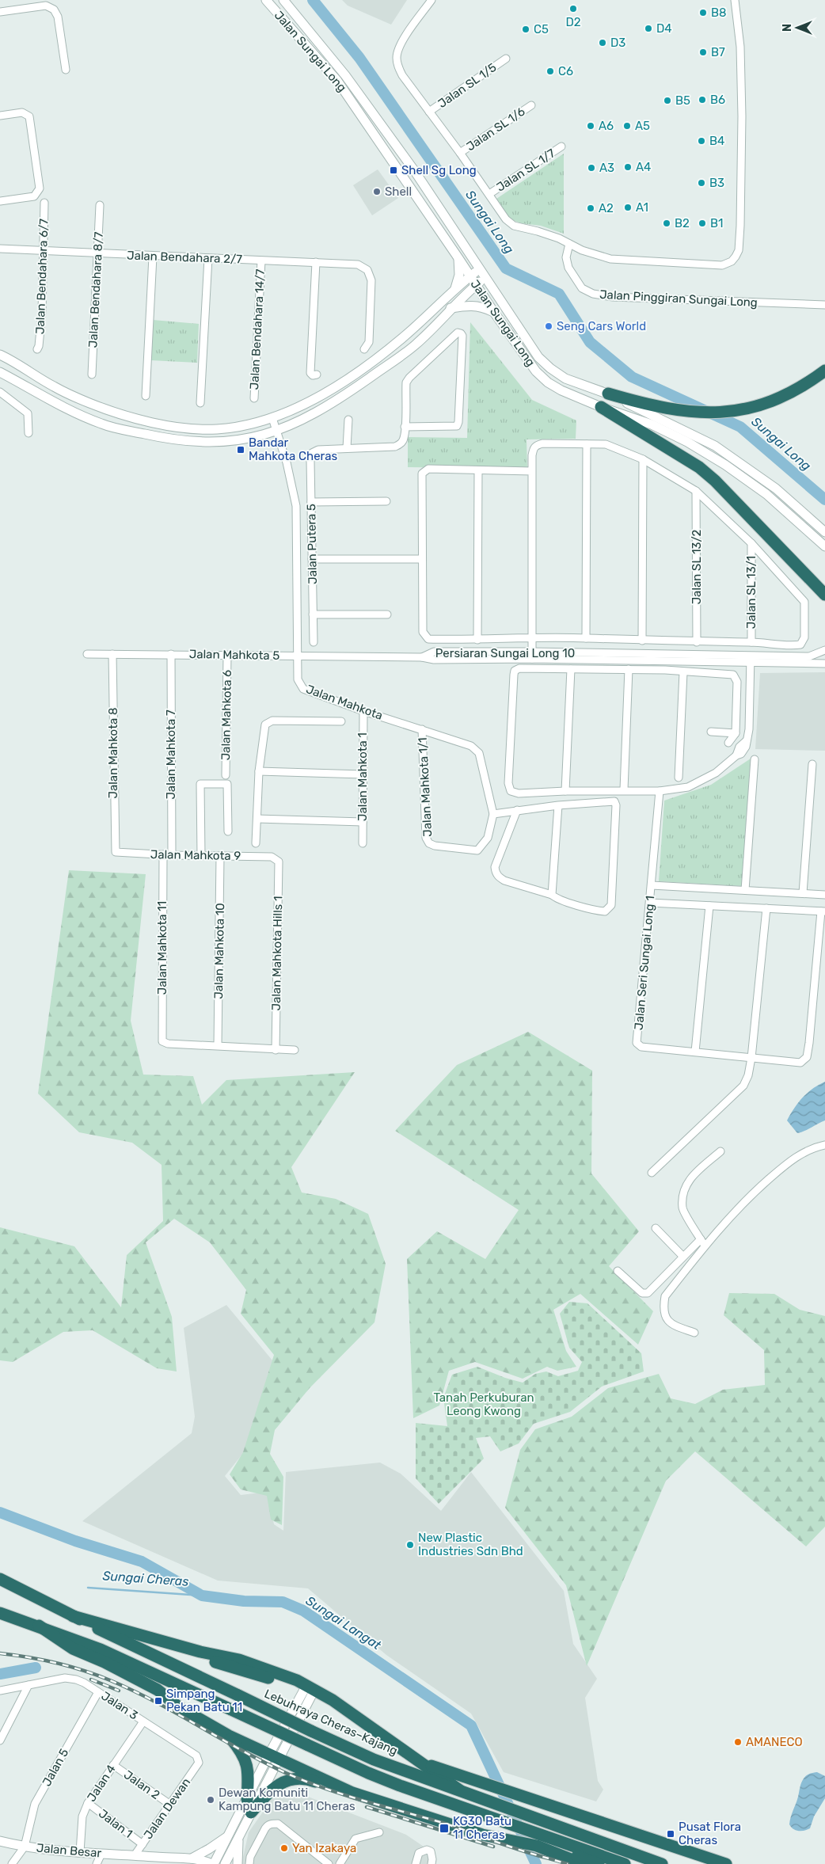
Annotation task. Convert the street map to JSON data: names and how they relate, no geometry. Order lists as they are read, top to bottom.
{
  "streets": {
    "highway": ["Lebuhraya Cheras–Kajang"],
    "street": [
      "Jalan Sungai Long",
      "Jalan SL 1/5",
      "Jalan SL 1/6",
      "Jalan SL 1/7",
      "Jalan Bendahara 2/7",
      "Jalan Bendahara 6/7",
      "Jalan Bendahara 8/7",
      "Jalan Pinggiran Sungai Long",
      "Jalan Bendahara 14/7",
      "Jalan Putera 5",
      "Jalan SL 13/2",
      "Jalan SL 13/1",
      "Persiaran Sungai Long 10",
      "Jalan Mahkota 5",
      "Jalan Mahkota",
      "Jalan Mahkota 6",
      "Jalan Mahkota 8",
      "Jalan Mahkota 7",
      "Jalan Mahkota 1",
      "Jalan Mahkota 1/1",
      "Jalan Mahkota 9",
      "Jalan Mahkota 11",
      "Jalan Mahkota 10",
      "Jalan Mahkota Hills 1",
      "Jalan Seri Sungai Long 1",
      "Jalan 3",
      "Jalan 5",
      "Jalan 4",
      "Jalan 2",
      "Jalan Dewan",
      "Jalan 1",
      "Jalan Besar"
    ]
  },
  "crossings": [
    ["Jalan Bendahara 2/7", "Jalan Bendahara 6/7"],
    ["Jalan Bendahara 2/7", "Jalan Bendahara 8/7"],
    ["Jalan Bendahara 2/7", "Jalan Bendahara 14/7"],
    ["Persiaran Sungai Long 10", "Jalan Mahkota 5"],
    ["Jalan Mahkota 5", "Jalan Mahkota"],
    ["Jalan Mahkota 5", "Jalan Mahkota 6"],
    ["Jalan Mahkota 5", "Jalan Mahkota 7"],
    ["Jalan Mahkota", "Jalan Mahkota 1"],
    ["Jalan Mahkota", "Jalan Mahkota 1/1"],
    ["Jalan Mahkota 8", "Jalan Mahkota 9"],
    ["Jalan Mahkota 7", "Jalan Mahkota 9"],
    ["Jalan Mahkota 9", "Jalan Mahkota 11"],
    ["Jalan Mahkota 9", "Jalan Mahkota 10"],
    ["Jalan Mahkota 9", "Jalan Mahkota Hills 1"],
    ["Jalan Mahkota 11", "Jalan Mahkota 10"],
    ["Jalan 3", "Jalan 5"],
    ["Jalan 3", "Jalan 4"],
    ["Jalan 3", "Jalan Dewan"],
    ["Jalan 5", "Jalan Besar"],
    ["Jalan 4", "Jalan 2"],
    ["Jalan 4", "Jalan 1"],
    ["Jalan 4", "Jalan Besar"],
    ["Jalan 2", "Jalan Dewan"],
    ["Jalan Dewan", "Jalan 1"],
    ["Jalan Dewan", "Jalan Besar"]
  ],
  "water": ["Sungai Long", "Sungai Cheras", "Sungai Langat"],
  "parks": ["Tanah Perkuburan Leong Kwong"],
  "places": {
    "other": [
      "D2",
      "B8",
      "D4",
      "C5",
      "D3",
      "B7",
      "C6",
      "B6",
      "B5",
      "A6",
      "A5",
      "B4",
      "A4",
      "A3",
      "B3",
      "Shell",
      "A1",
      "A2",
      "B2",
      "B1",
      "Seng Cars World",
      "New Plastic Industries Sdn Bhd",
      "AMANECO",
      "Dewan Komuniti Kampung Batu 11 Cheras",
      "Yan Izakaya"
    ],
    "transit": [
      "Shell Sg Long",
      "Bandar Mahkota Cheras",
      "Simpang Pekan Batu 11",
      "KG30 Batu 11 Cheras",
      "Pusat Flora Cheras"
    ]
  },
  "north": "left"
}
